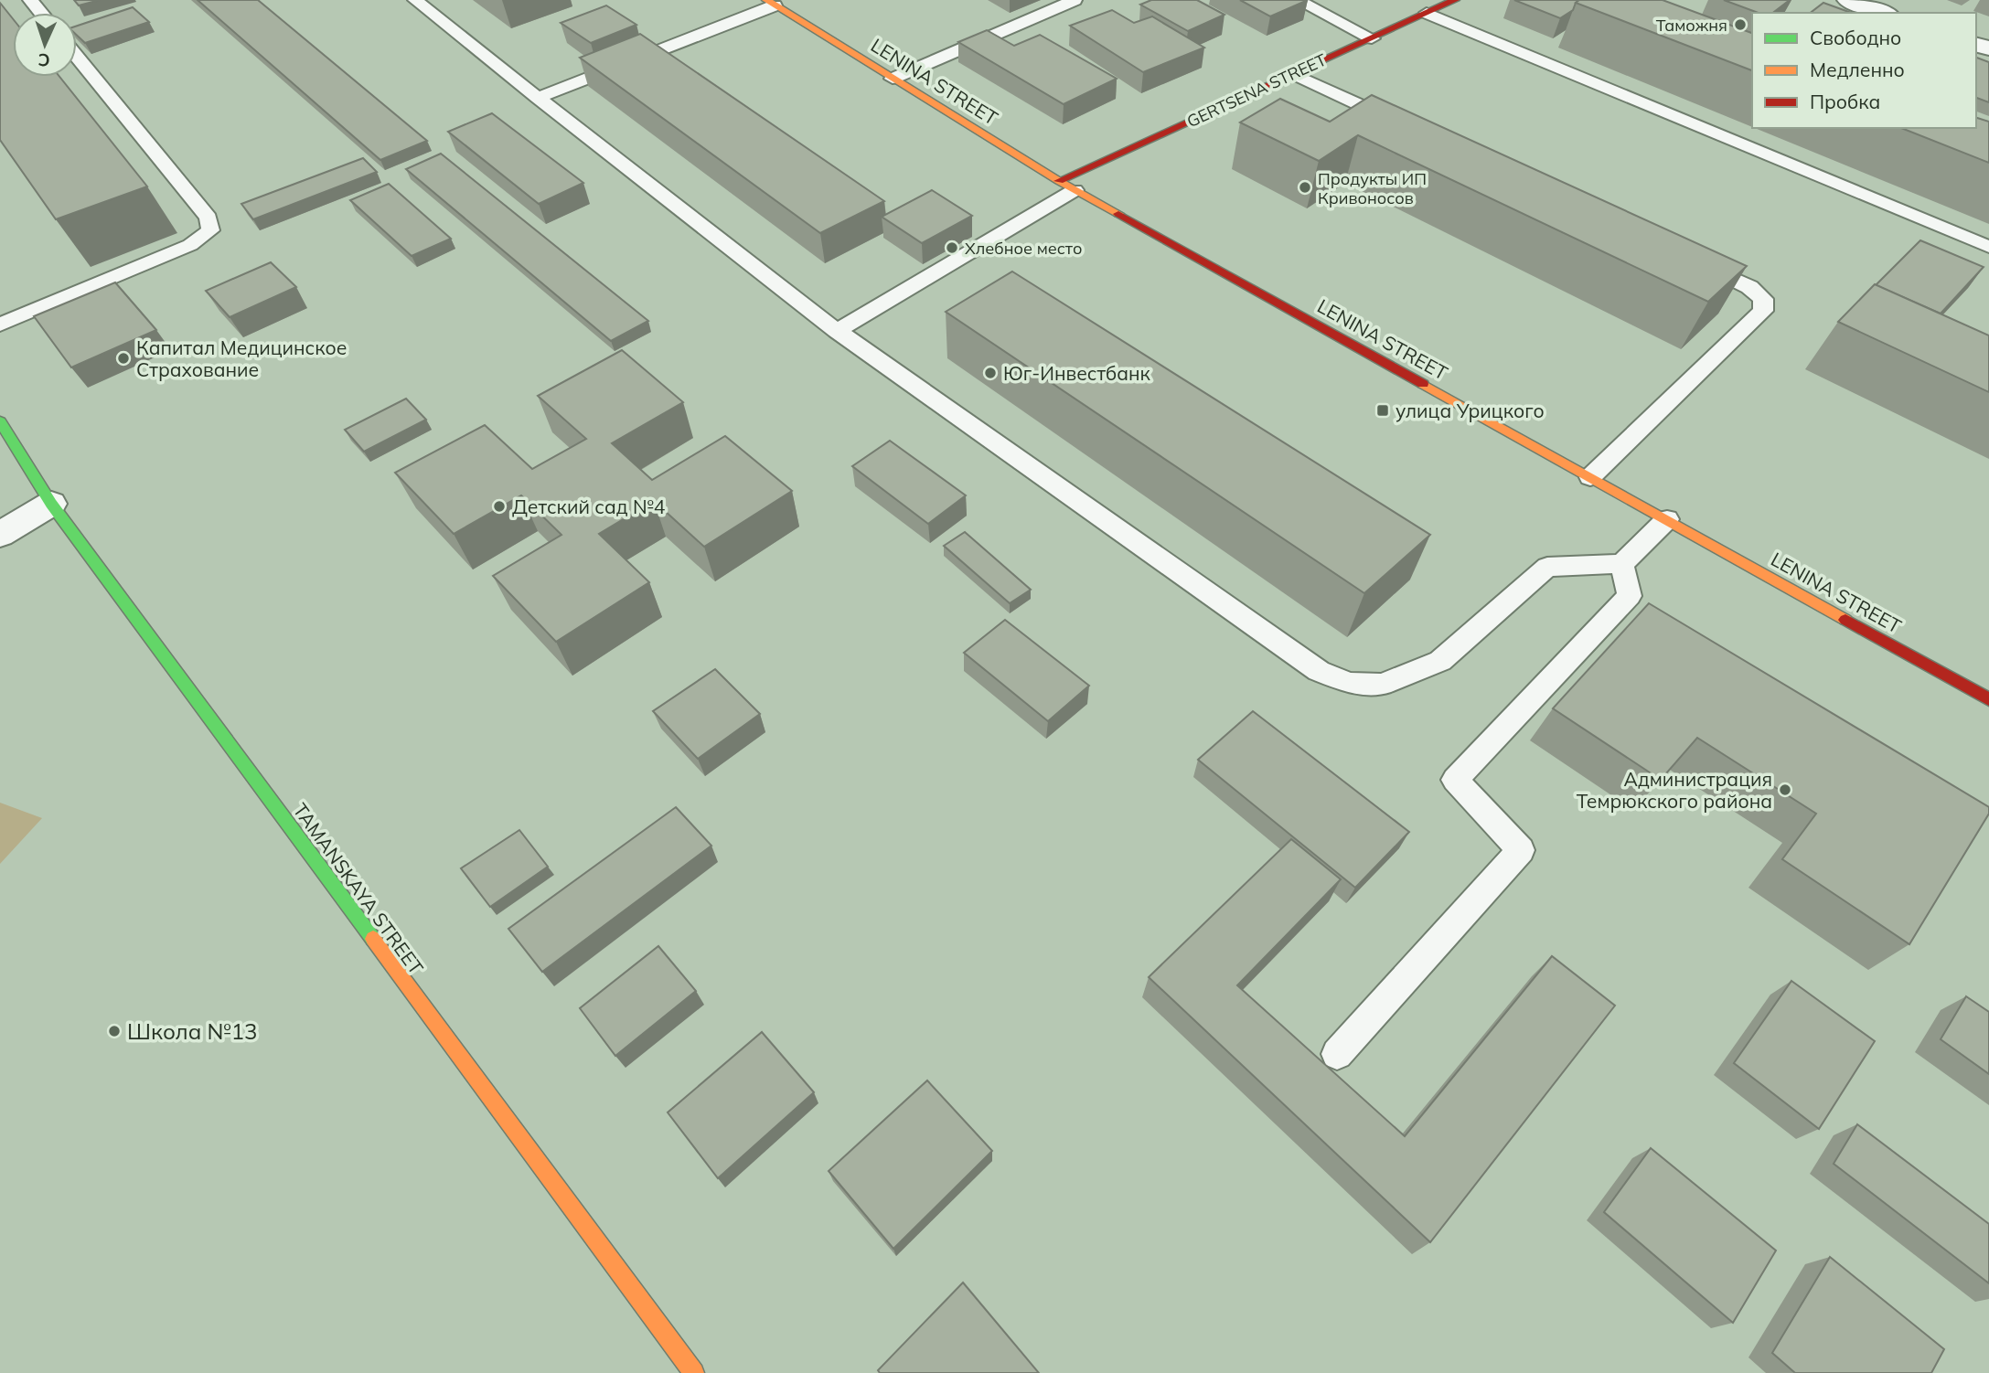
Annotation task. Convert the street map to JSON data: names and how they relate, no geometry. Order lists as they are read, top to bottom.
{
  "streets": {
    "street": ["LENINA STREET", "GERTSENA STREET", "TAMANSKAYA STREET"]
  },
  "crossings": [
    ["LENINA STREET", "GERTSENA STREET"]
  ],
  "places": {
    "other": [
      "Таможня",
      "Продукты ИП Кривоносов",
      "Хлебное место",
      "Капитал Медицинское Страхование",
      "Юг-Инвестбанк",
      "Детский сад №4",
      "Администрация Темрюкского района",
      "Школа №13"
    ],
    "transit": ["улица Урицкого"]
  },
  "legend": ["Свободно", "Медленно", "Пробка"],
  "north": "bottom"
}
